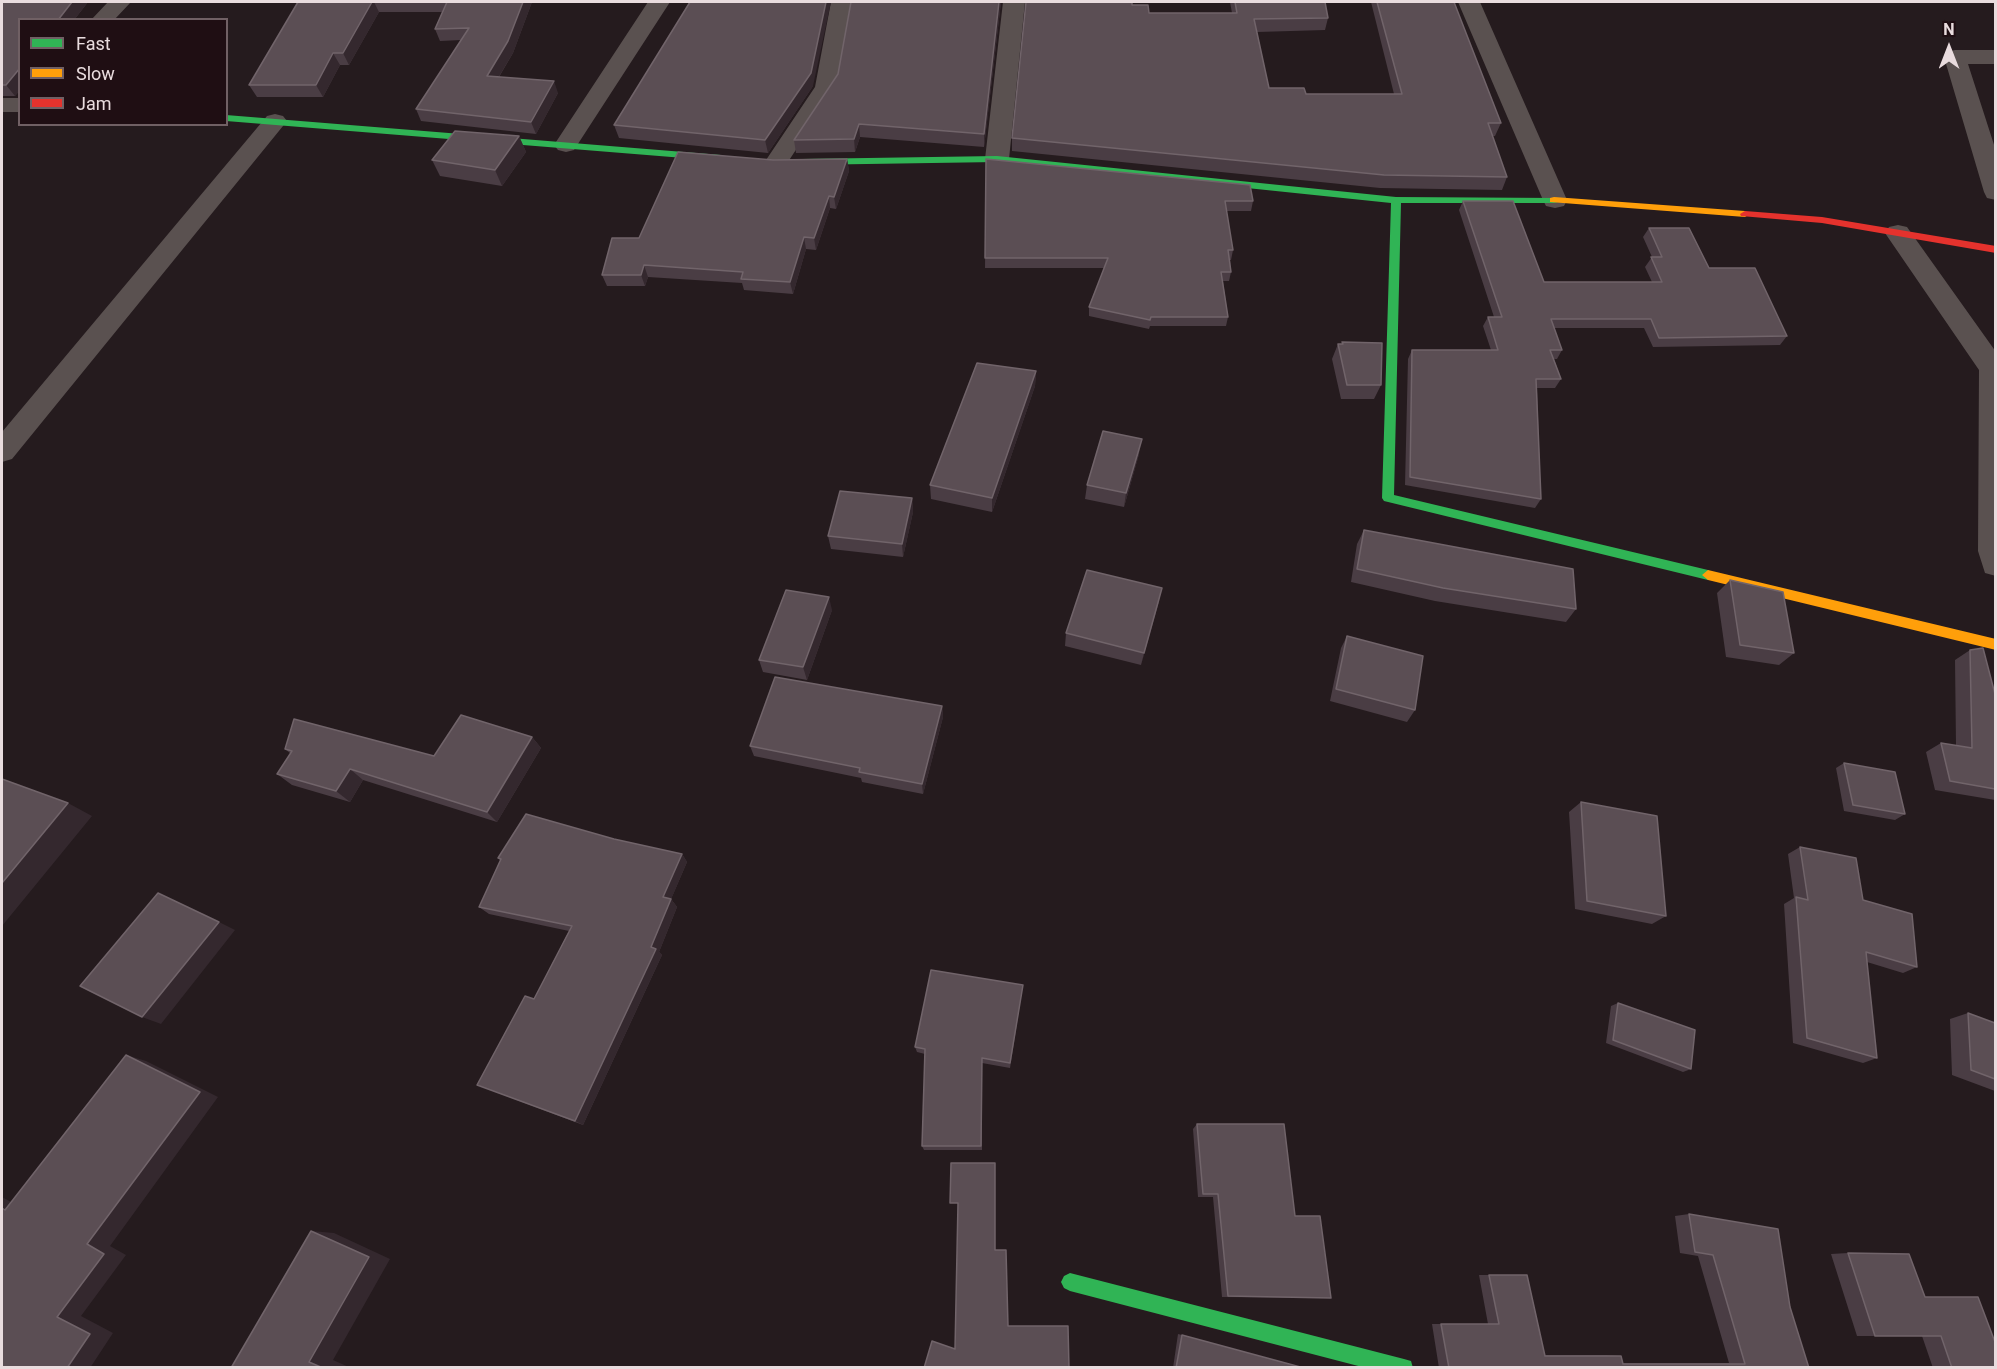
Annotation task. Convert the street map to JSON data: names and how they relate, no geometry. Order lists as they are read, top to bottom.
{
  "legend": ["Fast", "Slow", "Jam"],
  "north": "top"
}
